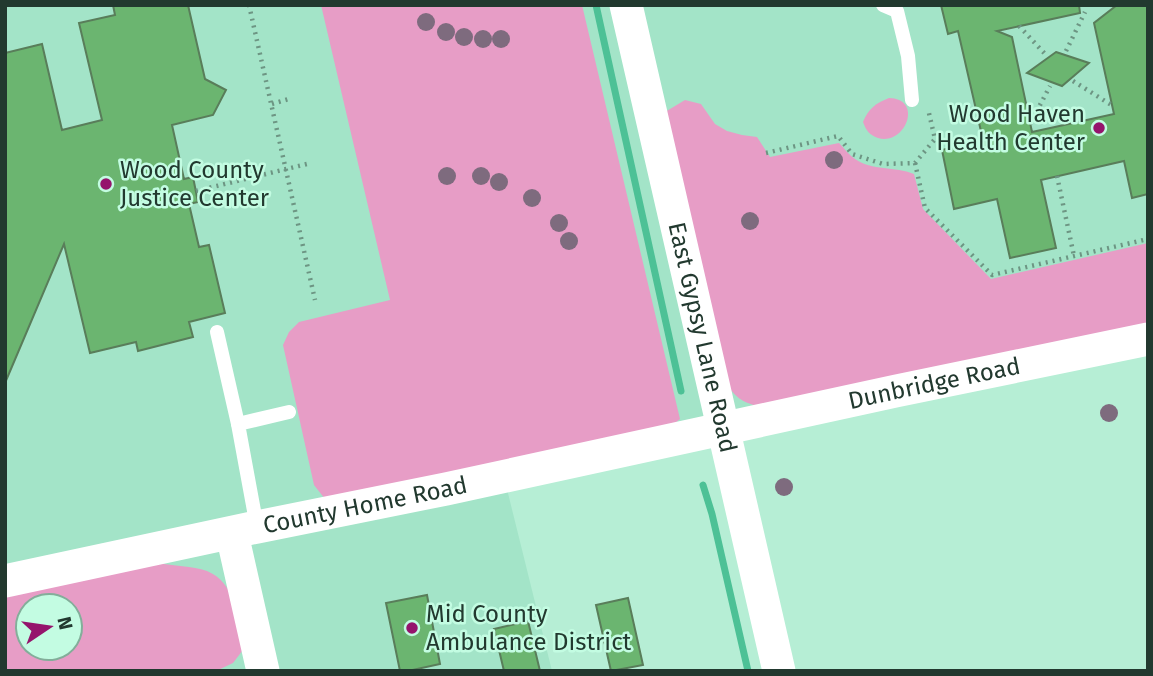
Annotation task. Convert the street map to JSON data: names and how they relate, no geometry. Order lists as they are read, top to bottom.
{
  "streets": {
    "street": ["East Gypsy Lane Road", "Dunbridge Road", "County Home Road"]
  },
  "crossings": [
    ["East Gypsy Lane Road", "Dunbridge Road"],
    ["East Gypsy Lane Road", "County Home Road"],
    ["Dunbridge Road", "County Home Road"]
  ],
  "places": ["Wood Haven Health Center", "Wood County Justice Center", "Mid County Ambulance District"],
  "north": "right"
}
